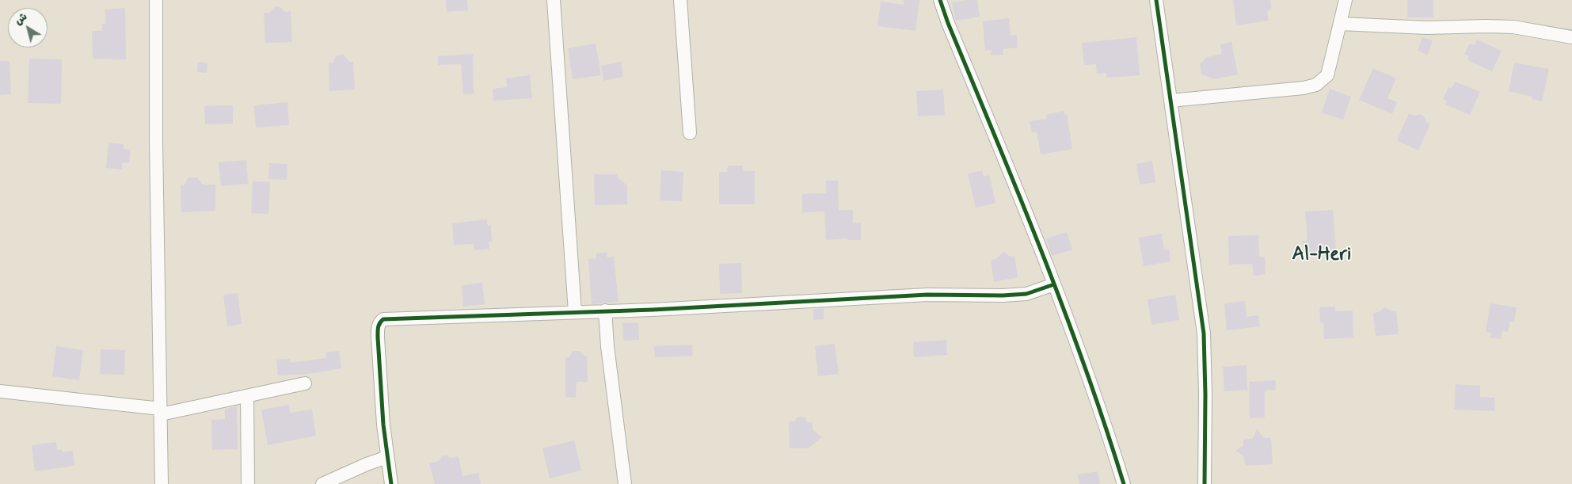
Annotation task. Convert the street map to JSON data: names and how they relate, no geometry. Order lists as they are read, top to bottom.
{
  "districts": ["Al-Heri"],
  "north": "top left"
}
